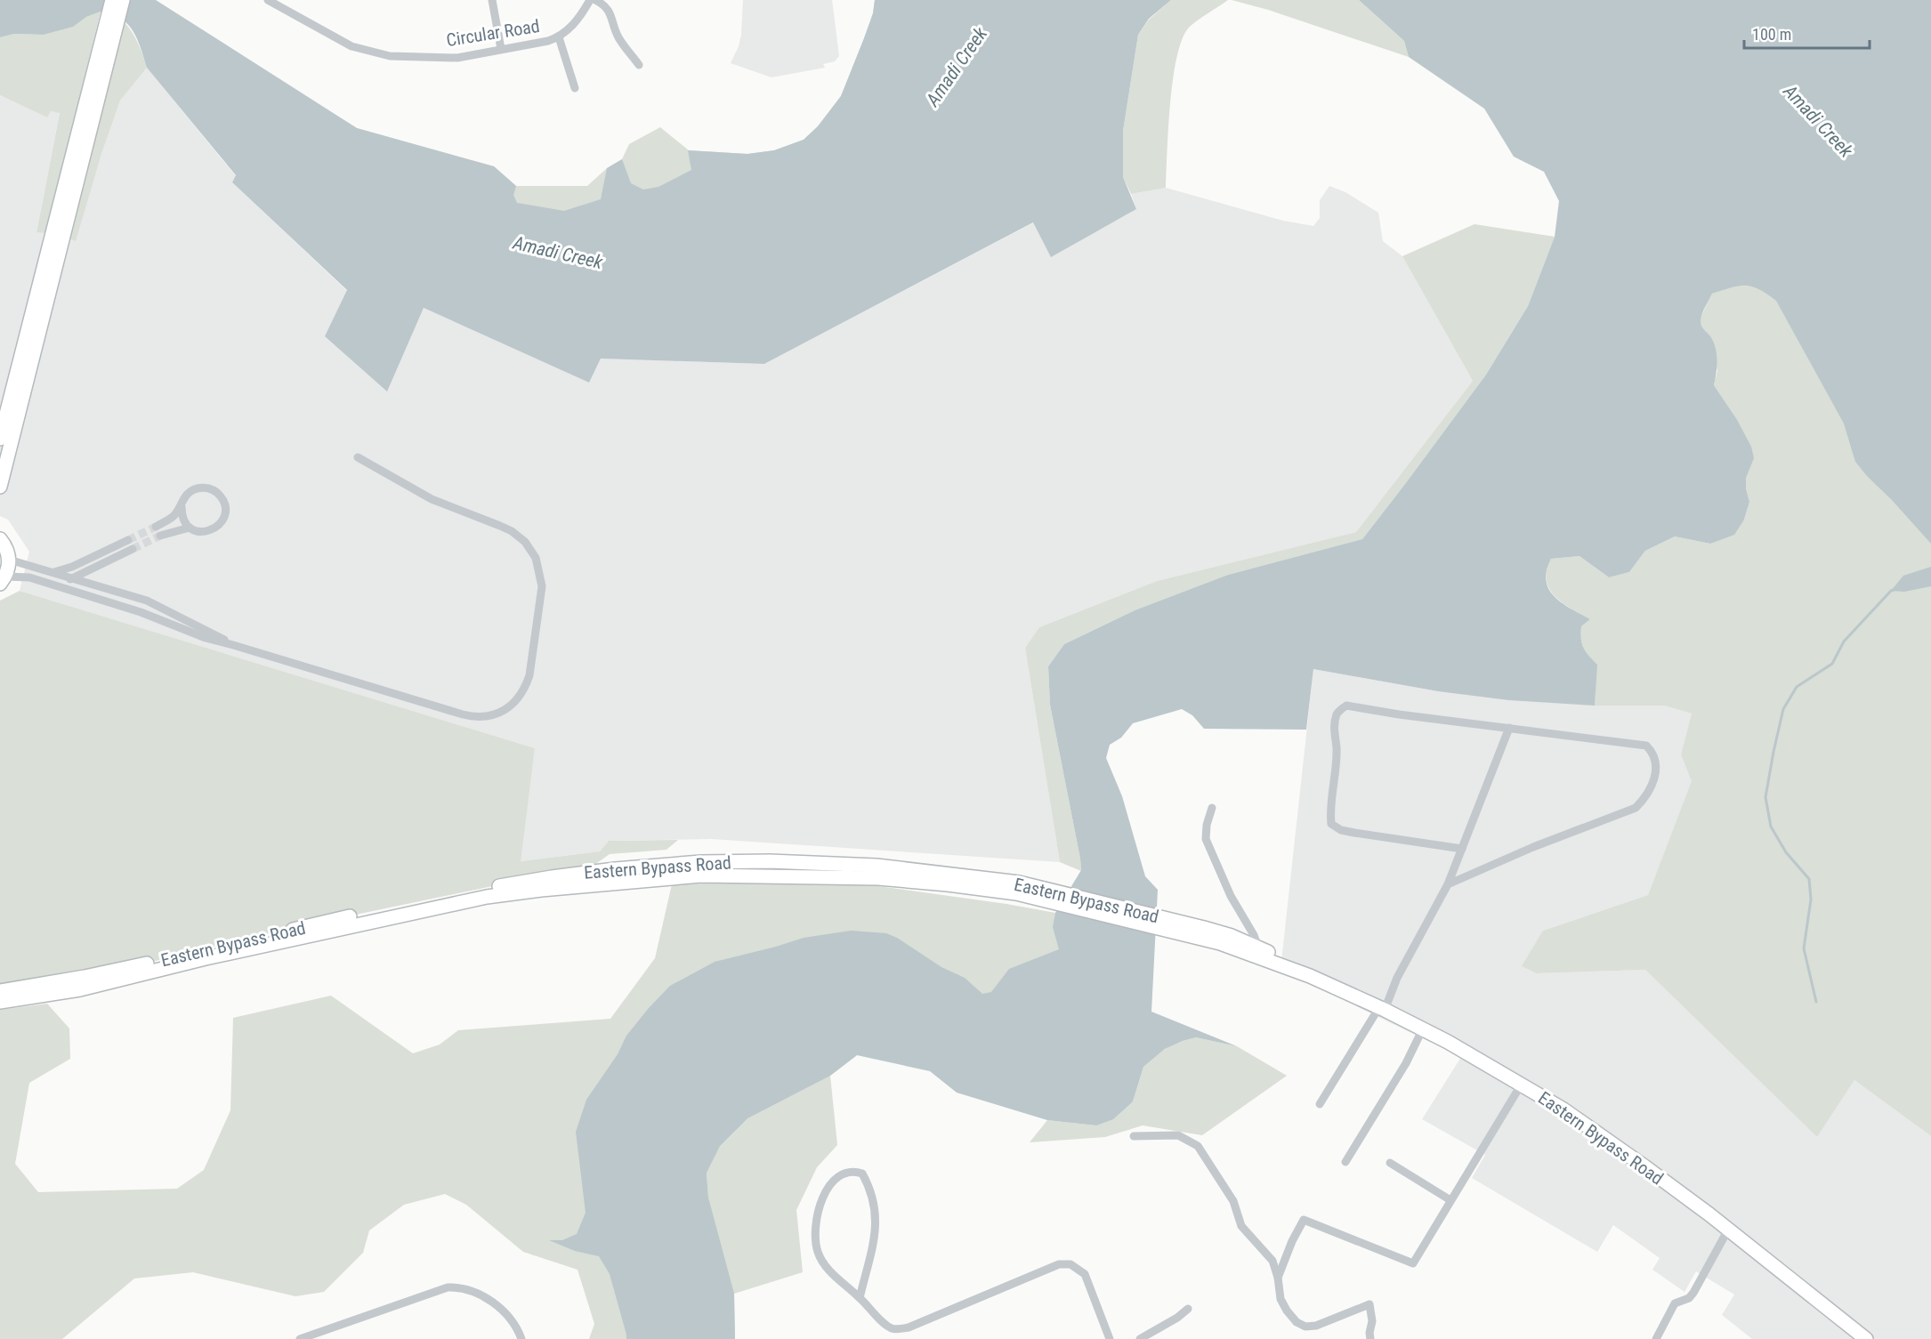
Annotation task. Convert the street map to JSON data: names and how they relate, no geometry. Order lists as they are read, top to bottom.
{
  "streets": {
    "main road": ["Eastern Bypass Road"],
    "street": ["Circular Road"]
  },
  "water": ["Amadi Creek"],
  "scale_bar": "100 m"
}
